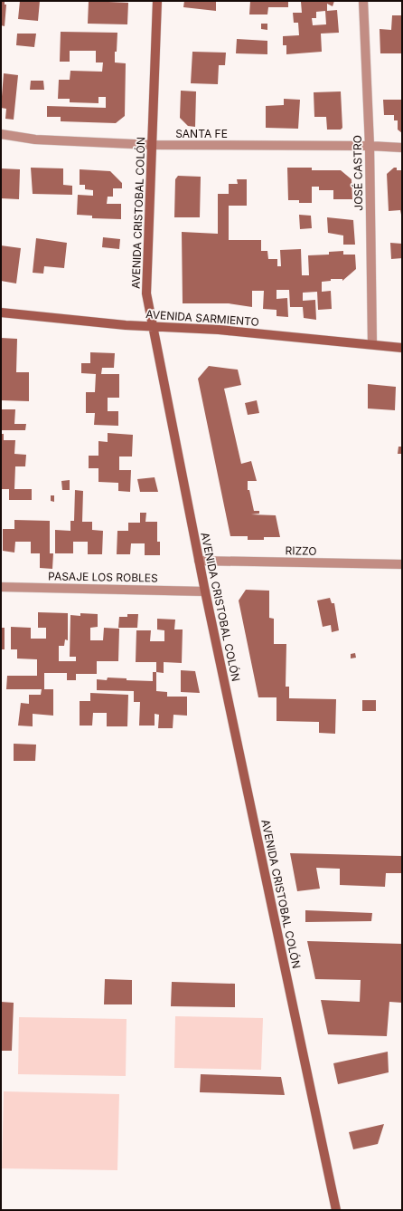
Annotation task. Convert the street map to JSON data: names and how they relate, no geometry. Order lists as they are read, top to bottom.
{
  "streets": {
    "main road": ["AVENIDA CRISTOBAL COLÓN", "AVENIDA SARMIENTO"],
    "street": [
      "SANTA FE",
      "JOSÉ CASTRO",
      "RIZZO",
      "PASAJE LOS ROBLES"
    ]
  },
  "crossings": [
    ["SANTA FE", "JOSÉ CASTRO"],
    ["SANTA FE", "AVENIDA CRISTOBAL COLÓN"],
    ["JOSÉ CASTRO", "AVENIDA SARMIENTO"],
    ["AVENIDA CRISTOBAL COLÓN", "AVENIDA SARMIENTO"],
    ["AVENIDA CRISTOBAL COLÓN", "RIZZO"],
    ["AVENIDA CRISTOBAL COLÓN", "PASAJE LOS ROBLES"]
  ]
}
